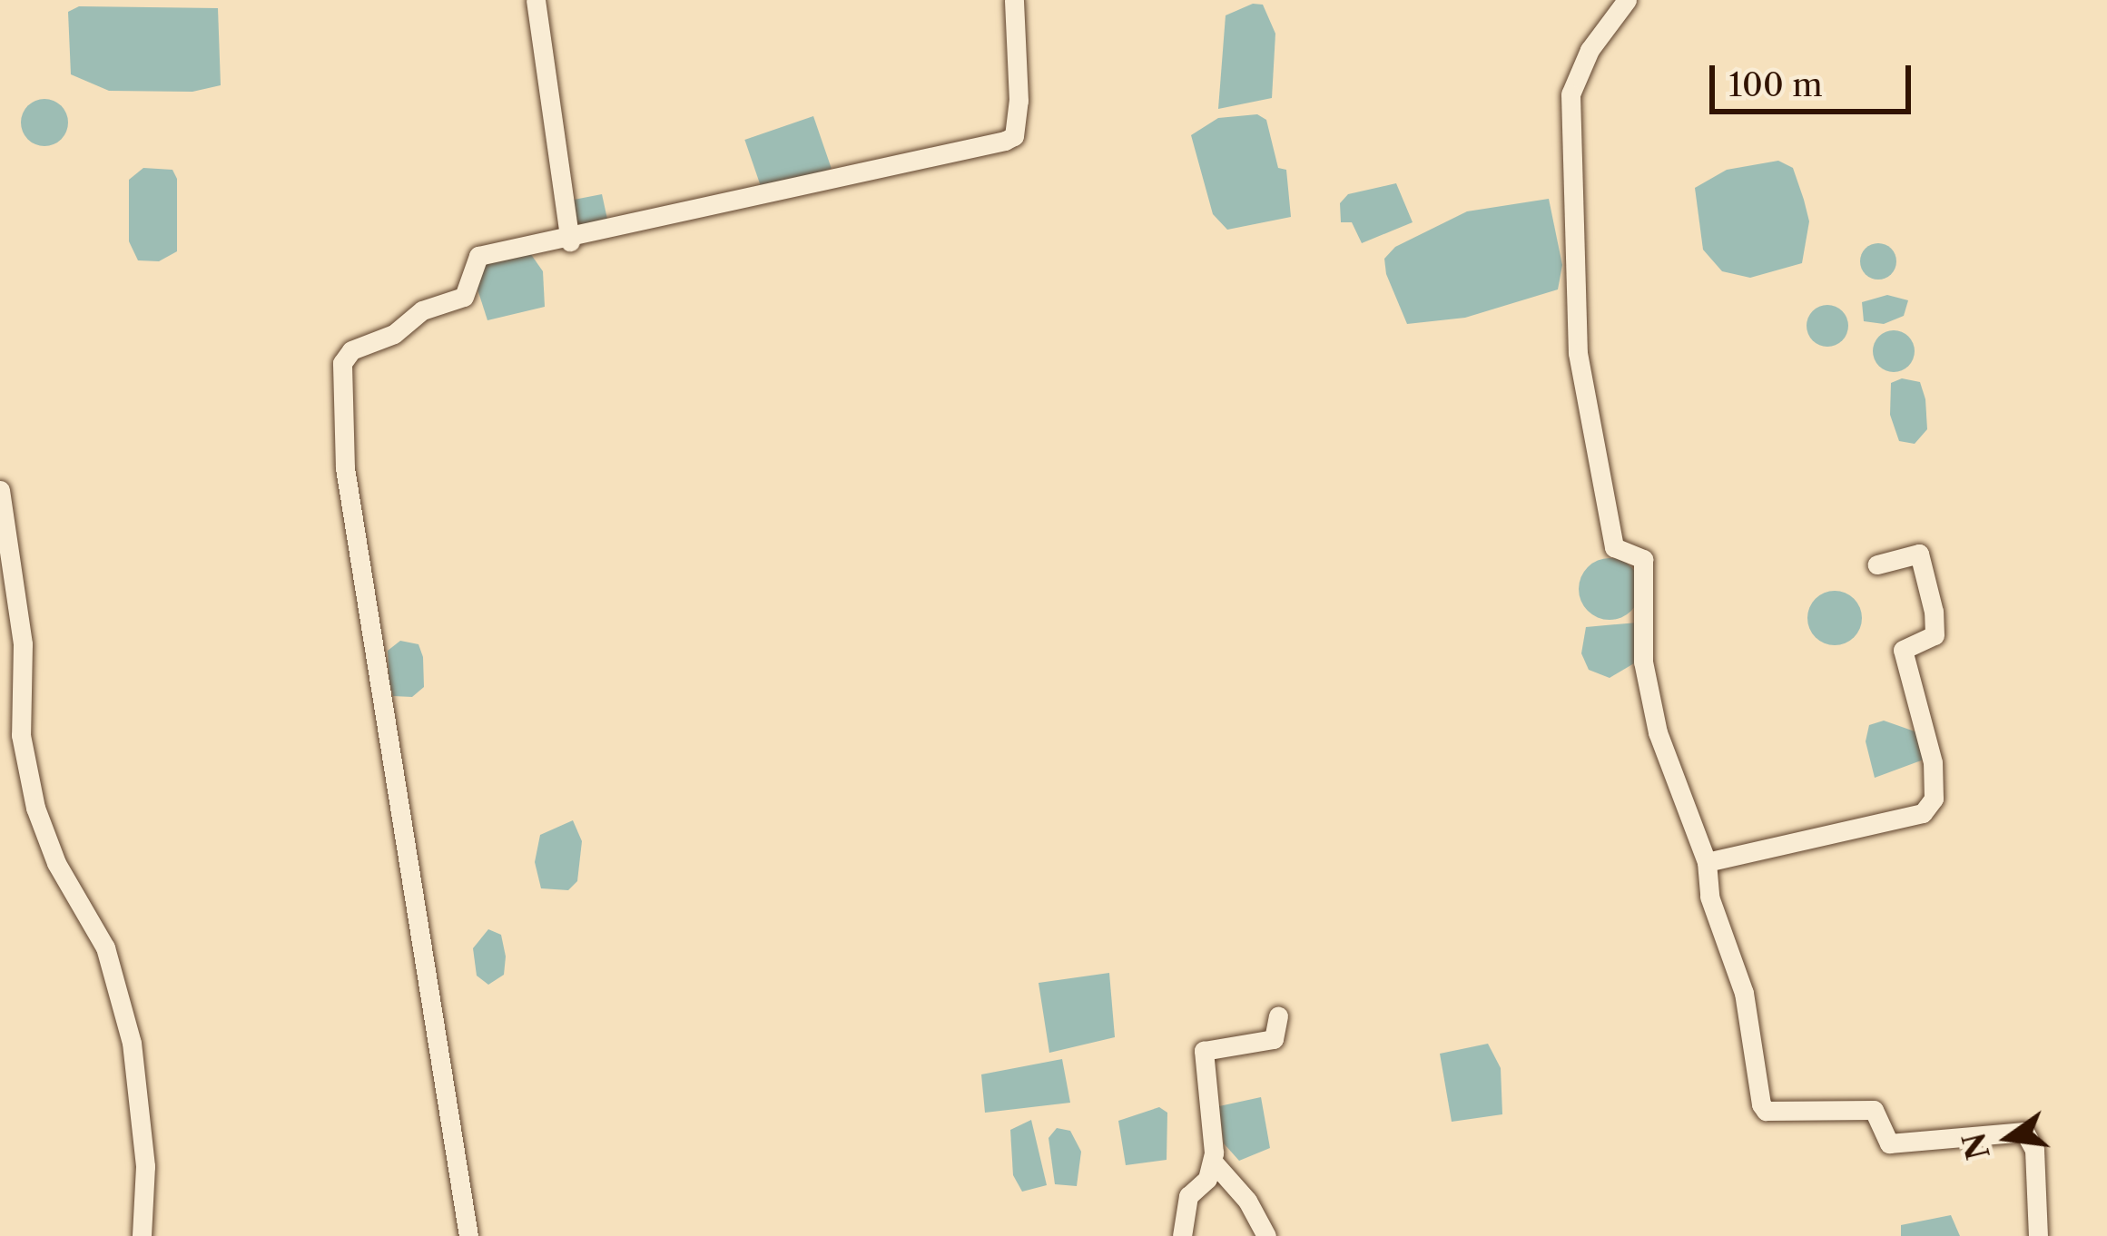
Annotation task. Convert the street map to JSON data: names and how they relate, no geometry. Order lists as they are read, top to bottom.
{
  "scale_bar": "100 m",
  "north": "left"
}
